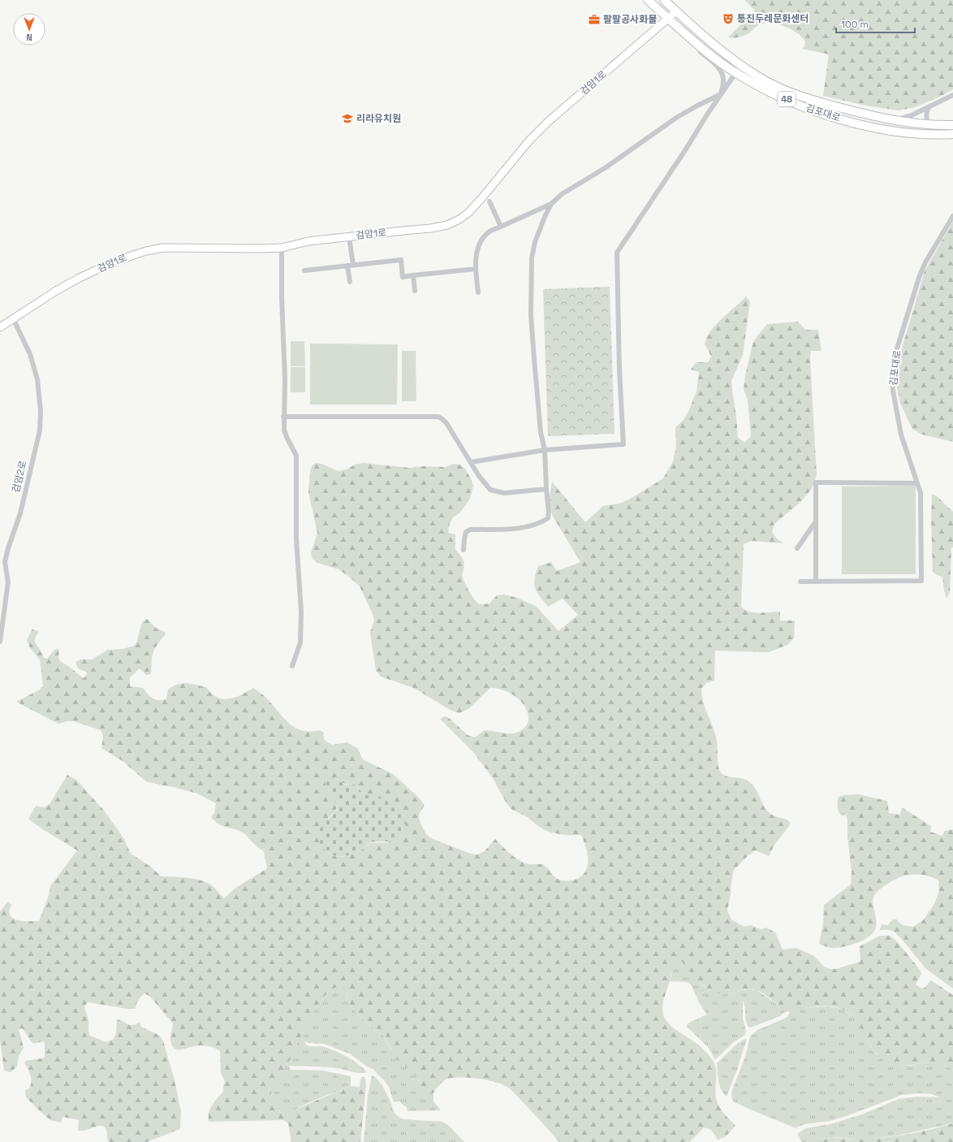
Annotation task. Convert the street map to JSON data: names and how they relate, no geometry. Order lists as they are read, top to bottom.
{
  "streets": {
    "main road": ["48", "김포대로"],
    "street": ["검암1로", "검암2로"]
  },
  "crossings": [
    ["검암1로", "김포대로"],
    ["검암1로", "검암2로"]
  ],
  "places": {
    "theatre": ["통진두레문화센터"],
    "office": ["팔팔공사화물"],
    "school or university": ["리라유치원"]
  },
  "scale_bar": "100 m",
  "north": "bottom"
}
